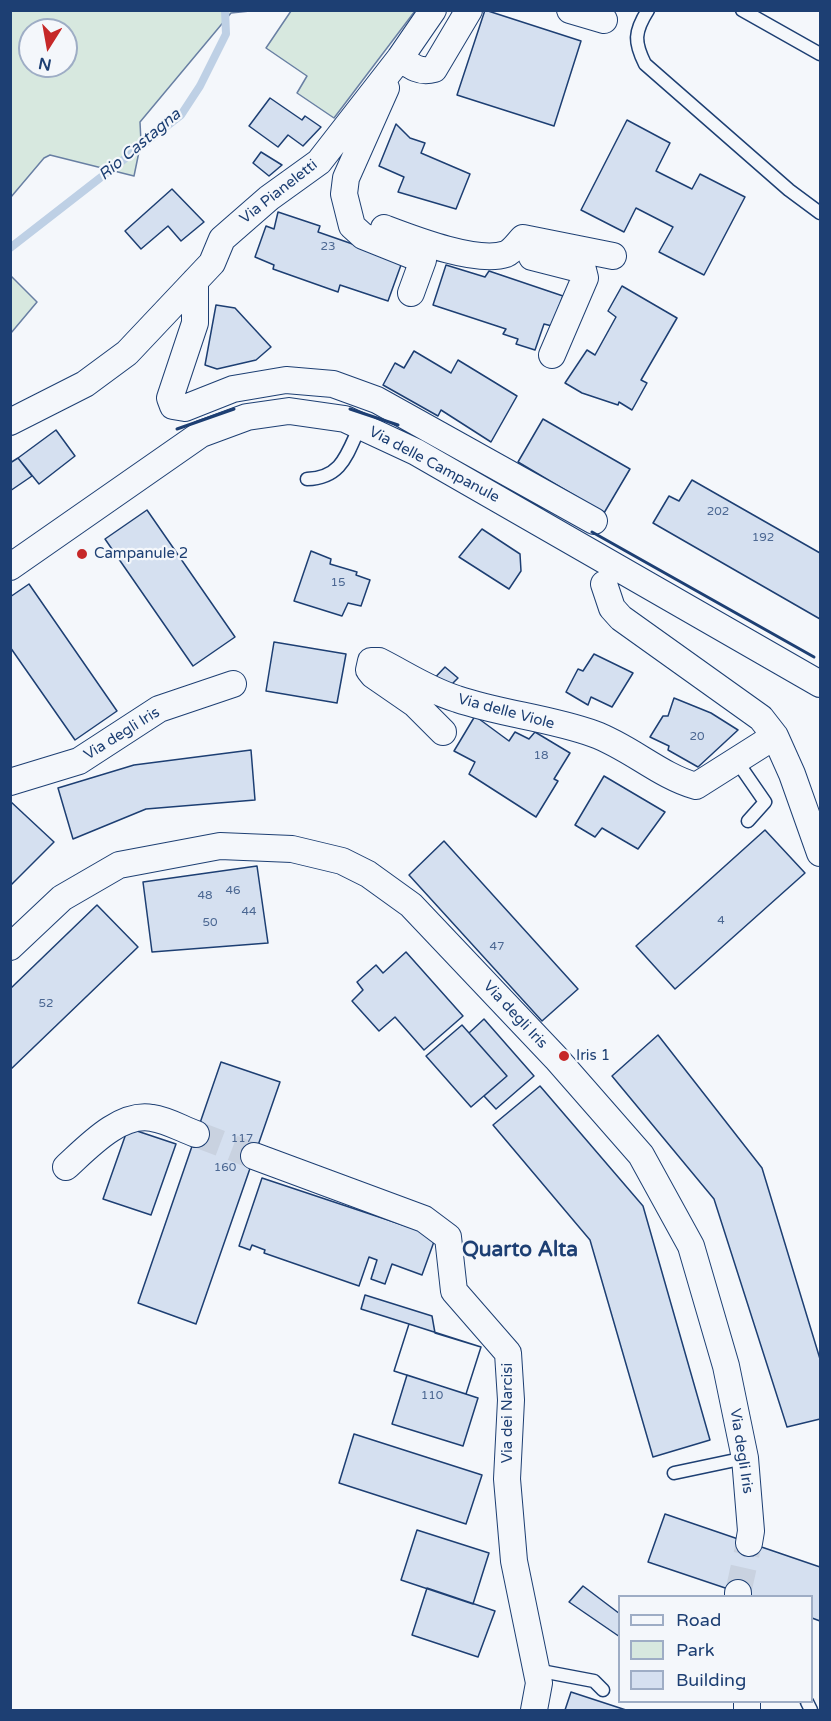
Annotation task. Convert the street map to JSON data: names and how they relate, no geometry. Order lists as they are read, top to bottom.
{
  "streets": {
    "street": [
      "Via Pianeletti",
      "Via delle Campanule",
      "Via delle Viole",
      "Via degli Iris",
      "Via dei Narcisi"
    ]
  },
  "districts": ["Quarto Alta"],
  "water": ["Rio Castagna"],
  "places": ["Campanule 2", "Iris 1"],
  "house_numbers": [
    "23",
    "202",
    "192",
    "15",
    "20",
    "18",
    "46",
    "48",
    "44",
    "4",
    "50",
    "47",
    "52",
    "117",
    "160",
    "110"
  ],
  "legend": ["Road", "Park", "Building"],
  "north": "bottom"
}
